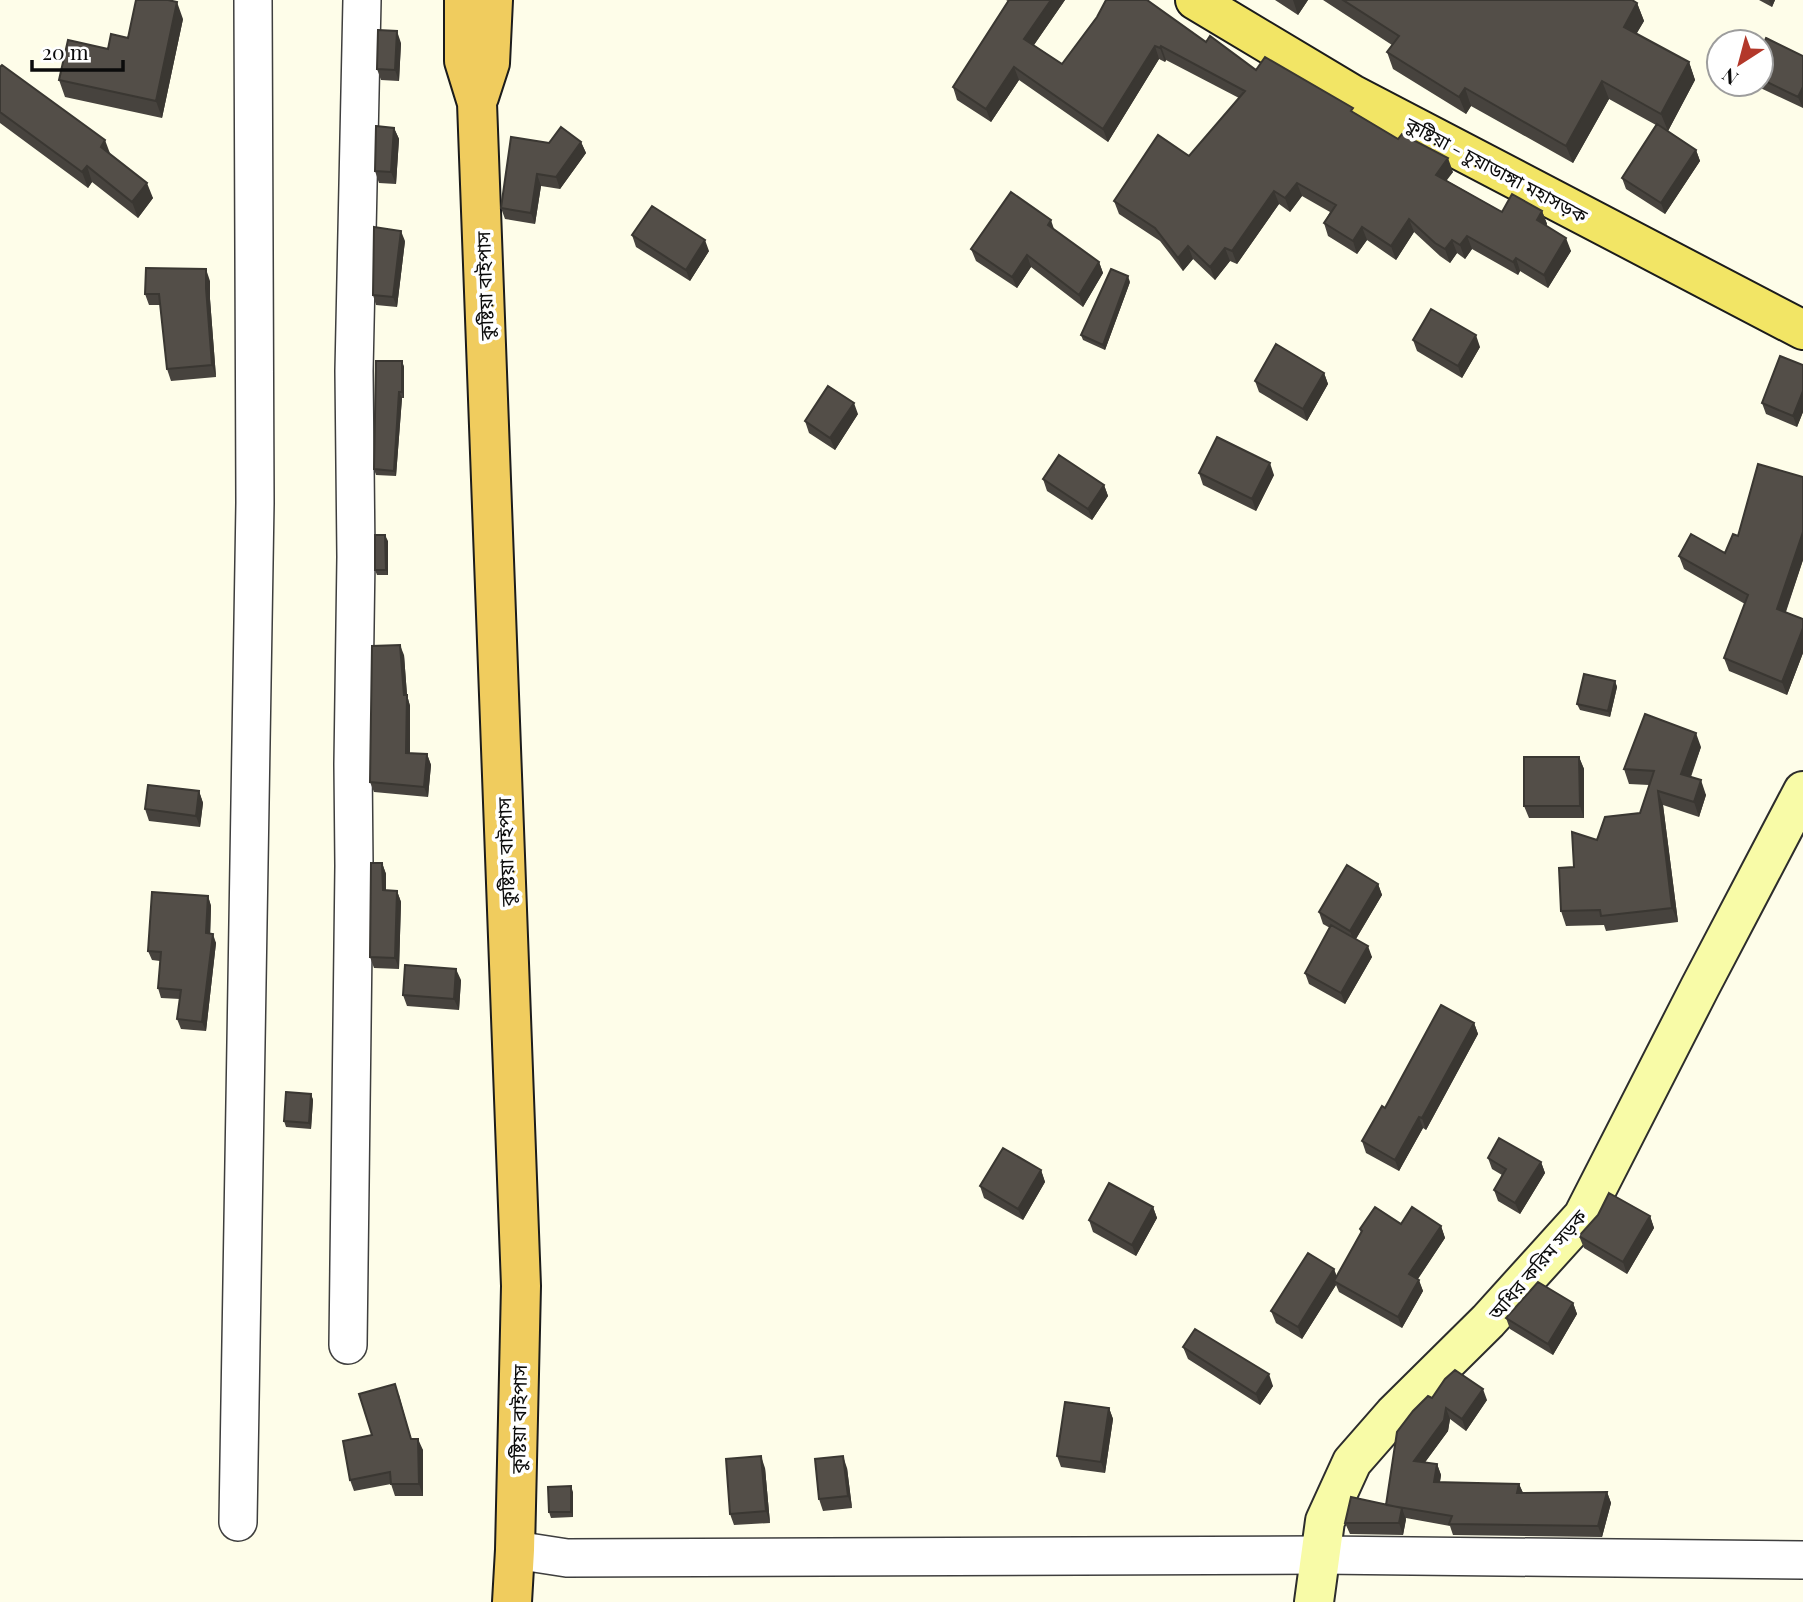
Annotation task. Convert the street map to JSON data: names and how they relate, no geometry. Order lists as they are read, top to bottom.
{
  "streets": {
    "highway": ["কুষ্টিয়া বাইপাস"],
    "main road": ["কুষ্টিয়া - চুয়াডাঙ্গা মহাসড়ক", "অধির করিম সড়ক"]
  },
  "scale_bar": "20 m",
  "north": "bottom left"
}
